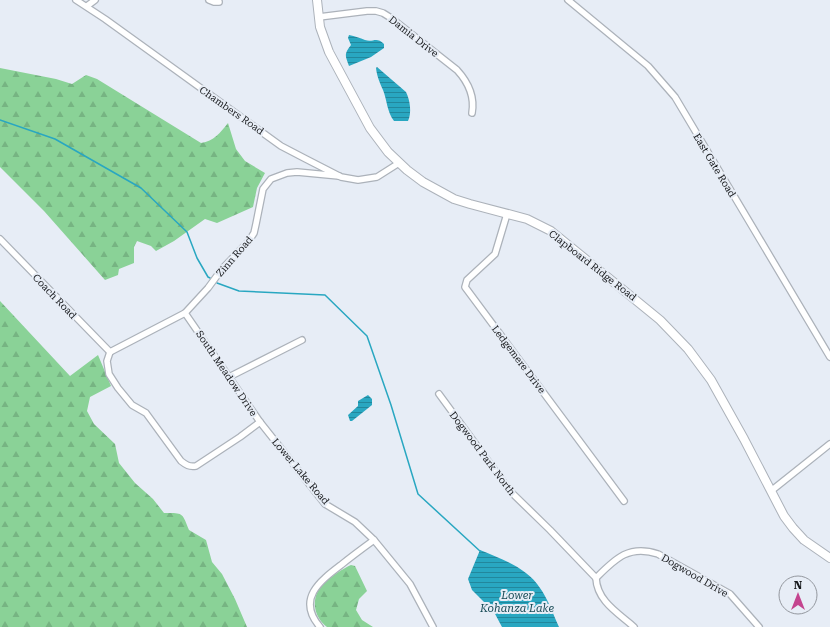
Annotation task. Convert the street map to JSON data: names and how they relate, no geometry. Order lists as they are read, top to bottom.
{
  "streets": {
    "main road": ["Clapboard Ridge Road"],
    "street": [
      "Damia Drive",
      "Chambers Road",
      "East Gate Road",
      "Zinn Road",
      "Coach Road",
      "Ledgemere Drive",
      "South Meadow Drive",
      "Dogwood Park North",
      "Lower Lake Road",
      "Dogwood Drive"
    ]
  },
  "crossings": [
    ["Damia Drive", "Clapboard Ridge Road"],
    ["Chambers Road", "Zinn Road"],
    ["Chambers Road", "Clapboard Ridge Road"],
    ["Zinn Road", "Coach Road"],
    ["Zinn Road", "South Meadow Drive"],
    ["Clapboard Ridge Road", "Ledgemere Drive"],
    ["Coach Road", "South Meadow Drive"],
    ["South Meadow Drive", "Lower Lake Road"],
    ["Dogwood Park North", "Dogwood Drive"]
  ],
  "water": ["Lower Kohanza Lake"],
  "north": "top"
}
